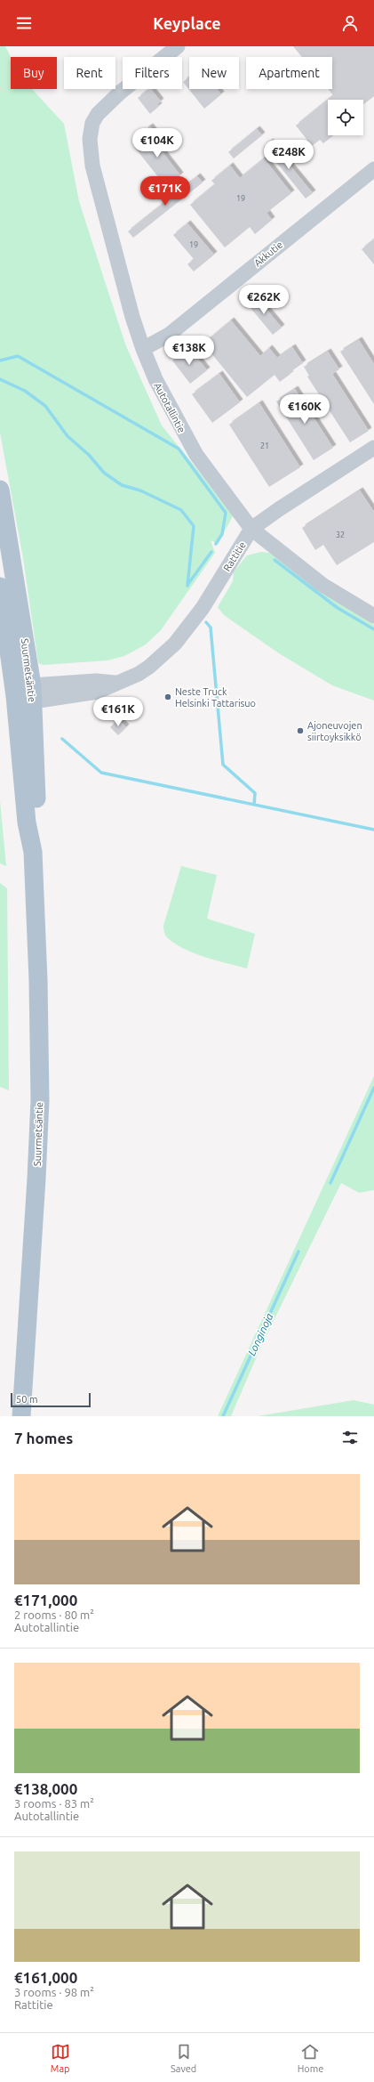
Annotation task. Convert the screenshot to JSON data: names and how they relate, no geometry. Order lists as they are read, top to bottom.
{
  "streets": {
    "main road": ["Suurmetsäntie"],
    "street": ["Akkutie", "Autotallintie", "Rattitie"]
  },
  "crossings": [
    ["Akkutie", "Autotallintie"],
    ["Autotallintie", "Rattitie"],
    ["Rattitie", "Suurmetsäntie"]
  ],
  "water": ["Longinoja"],
  "places": ["Neste Truck Helsinki Tattarisuo", "Ajoneuvojen siirtoyksikkö"],
  "house_numbers": [
    "19",
    "19",
    "21",
    "32"
  ],
  "scale_bar": "50 m",
  "page": {
    "header": "Keyplace",
    "chip": [
      "Buy",
      "Rent",
      "Filters",
      "New",
      "Apartment"
    ],
    "price": [
      "€104K",
      "€248K",
      "€171K",
      "€262K",
      "€138K",
      "€160K",
      "€161K"
    ],
    "scale": "50 m",
    "heading": "7 homes",
    "list": [
      {
        "name": "€171,000",
        "note": "2 rooms · 80 m² · Autotallintie"
      },
      {
        "name": "€138,000",
        "note": "3 rooms · 83 m² · Autotallintie"
      },
      {
        "name": "€161,000",
        "note": "3 rooms · 98 m² · Rattitie"
      }
    ],
    "tabs": ["Map", "Saved", "Home"]
  }
}
